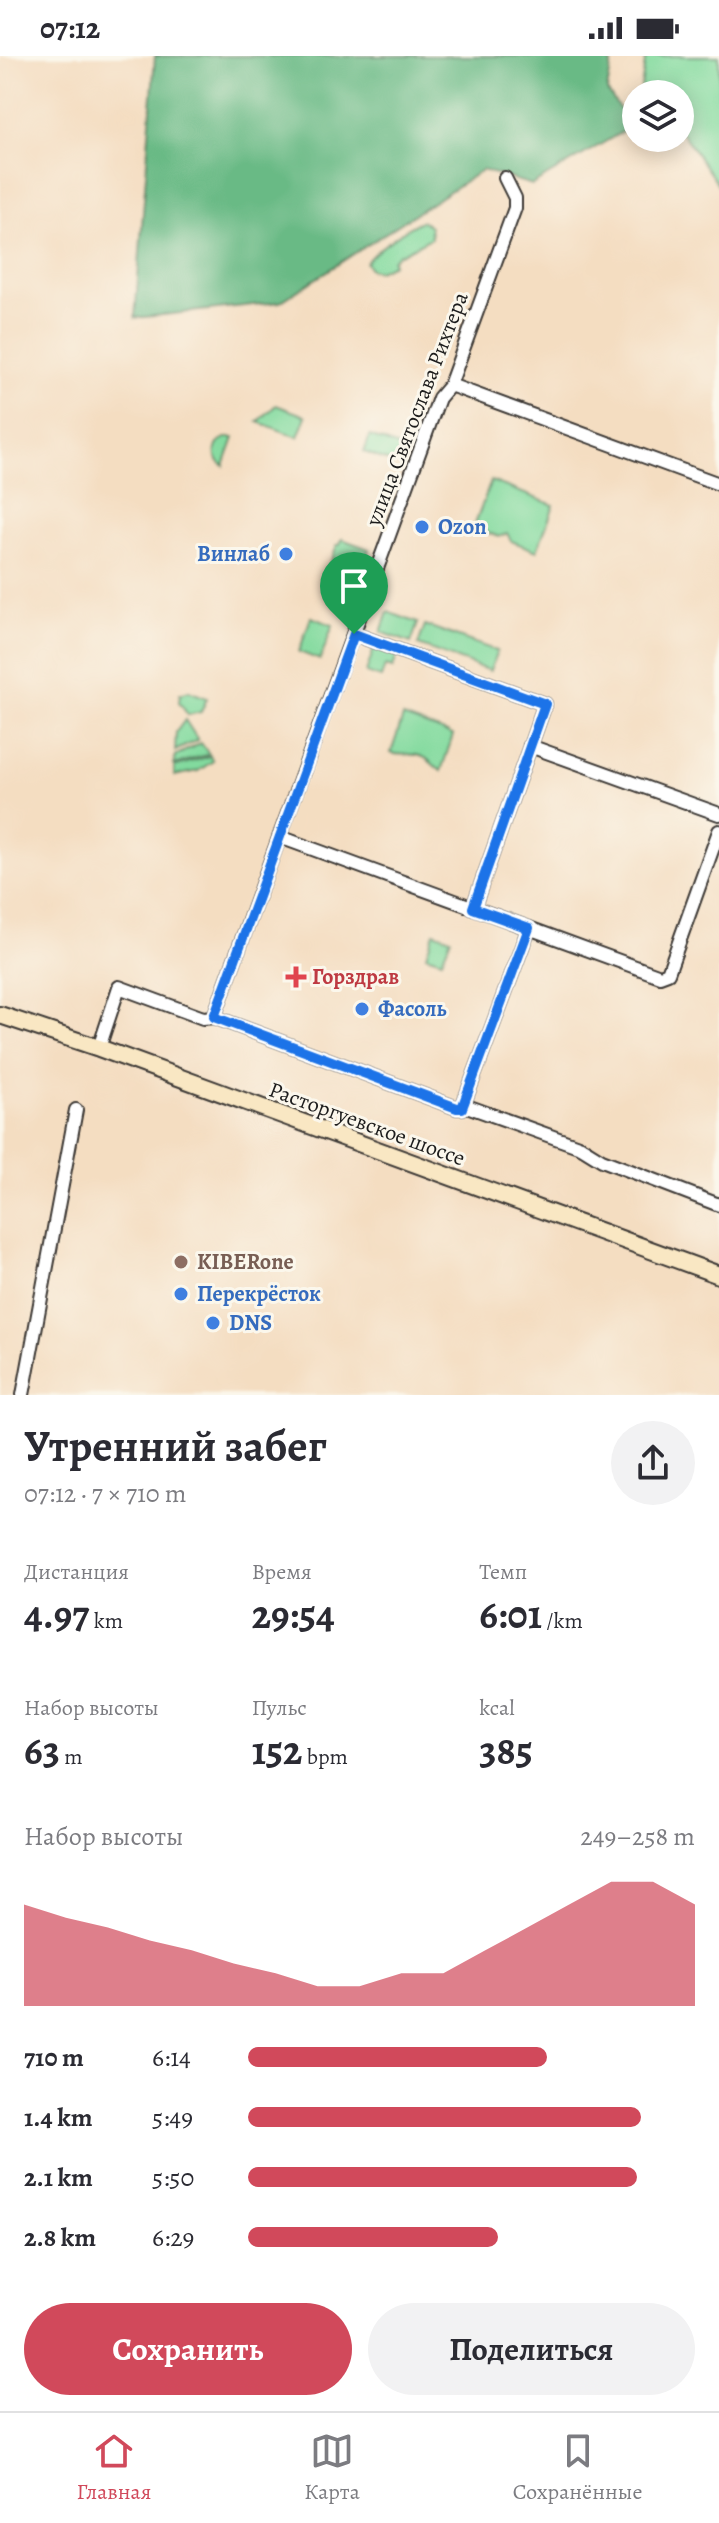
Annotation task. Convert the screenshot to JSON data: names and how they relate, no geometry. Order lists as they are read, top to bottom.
{
  "streets": {
    "main road": ["Расторгуевское шоссе"],
    "street": ["улица Святослава Рихтера"]
  },
  "places": {
    "other": [
      "Ozon",
      "Винлаб",
      "Фасоль",
      "KIBERone",
      "Перекрёсток",
      "DNS"
    ],
    "health": ["Горздрав"]
  },
  "page": {
    "status": "07:12",
    "heading": ["Утренний забег", "07:12 · 7 × 710 m"],
    "stats": [
      ["Дистанция", "4.97 km"],
      ["Время", "29:54"],
      ["Темп", "6:01 /km"],
      ["Набор высоты", "63 m"],
      ["Пульс", "152 bpm"],
      ["kcal", "385"]
    ],
    "chart": ["Набор высоты", "249–258 m"],
    "list": [
      {
        "name": "710 m",
        "note": "6:14"
      },
      {
        "name": "1.4 km",
        "note": "5:49"
      },
      {
        "name": "2.1 km",
        "note": "5:50"
      },
      {
        "name": "2.8 km",
        "note": "6:29"
      }
    ],
    "buttons": ["Сохранить", "Поделиться"],
    "tabs": ["Главная", "Карта", "Сохранённые"]
  }
}
